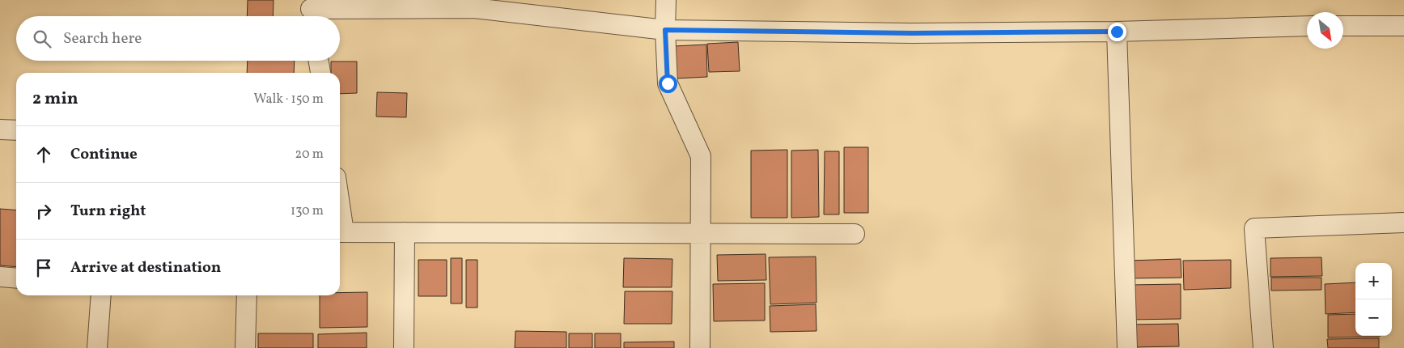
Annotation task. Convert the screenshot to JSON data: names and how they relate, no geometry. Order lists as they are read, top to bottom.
{
  "north": "bottom right",
  "page": {
    "search": "Search here",
    "heading": ["2 min", "Walk · 150 m"],
    "list": [
      ["Continue", "20 m"],
      ["Turn right", "130 m"],
      "Arrive at destination"
    ],
    "map_buttons": ["+", "−"]
  }
}
